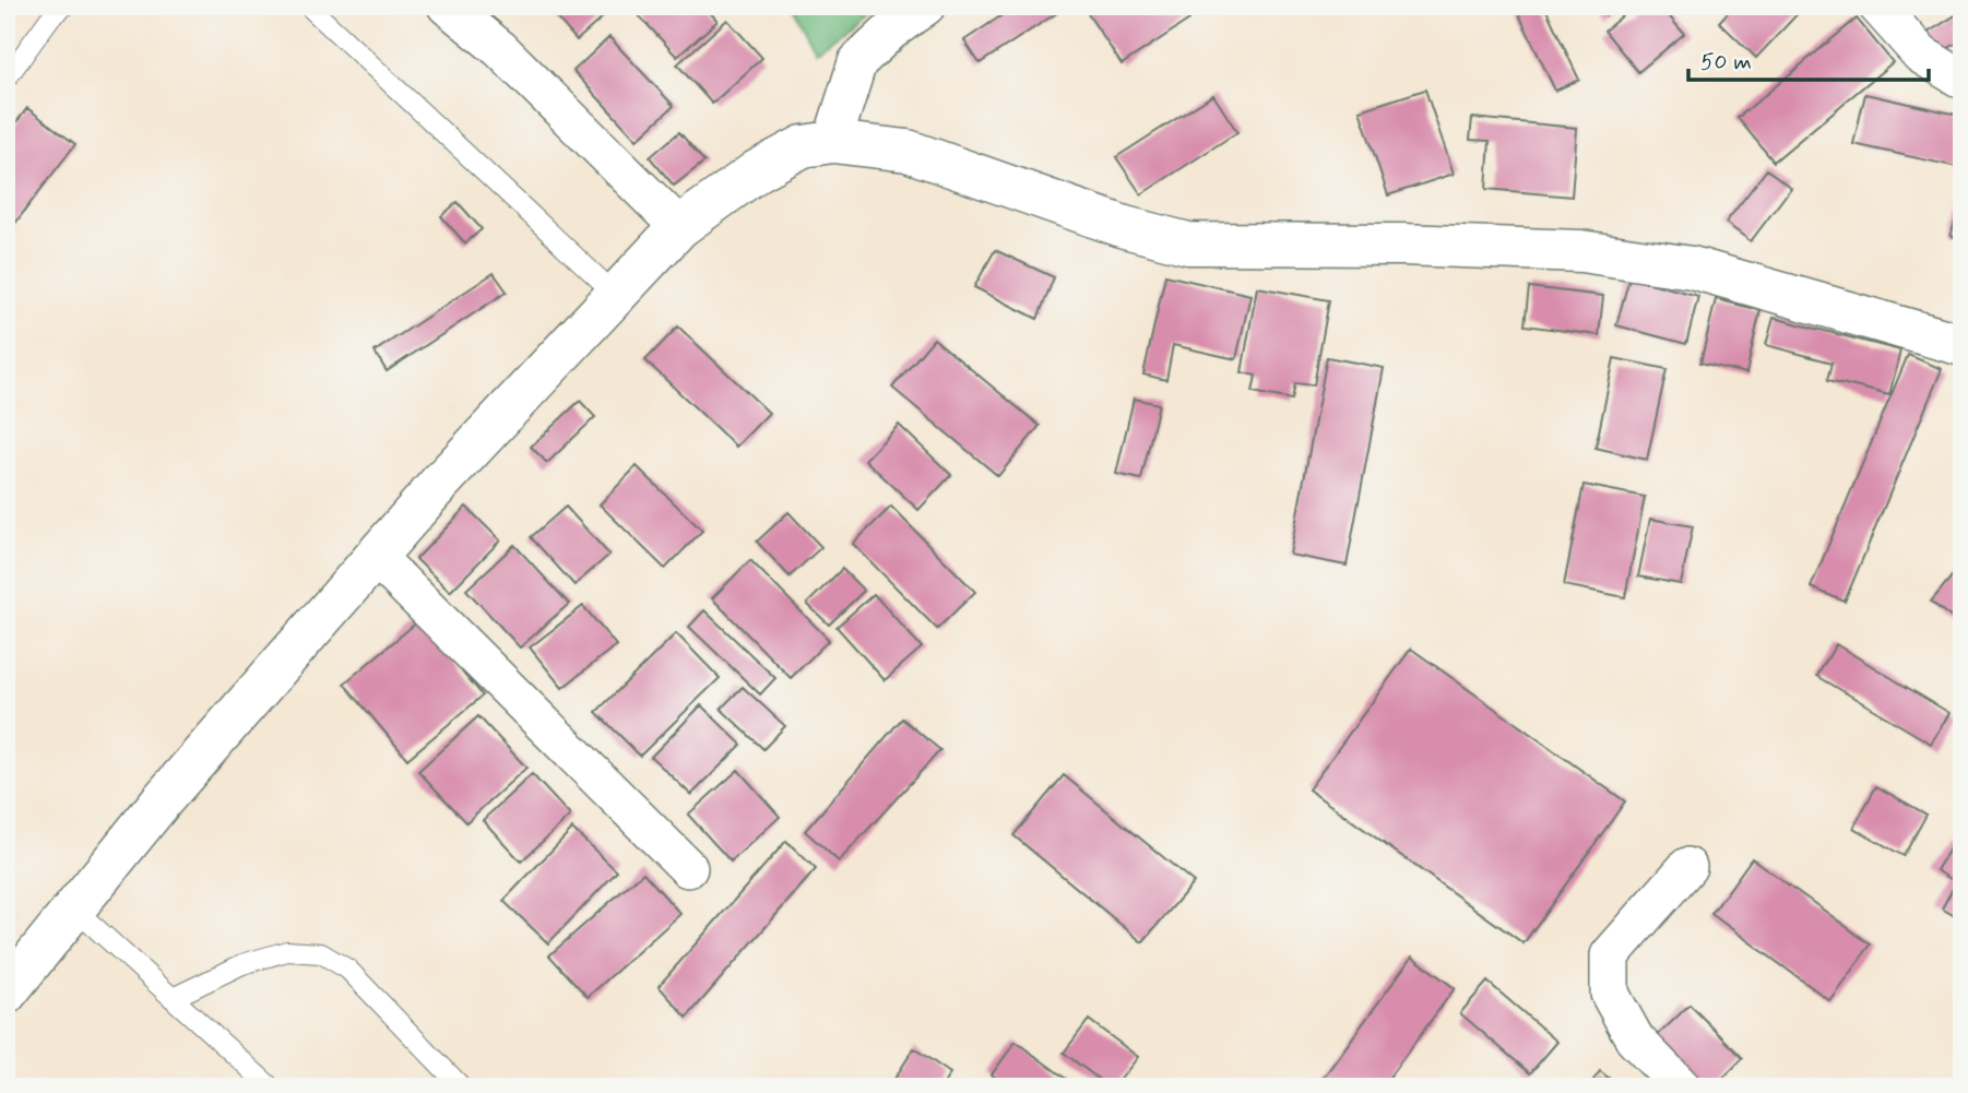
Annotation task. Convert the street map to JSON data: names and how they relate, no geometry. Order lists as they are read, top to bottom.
{
  "scale_bar": "50 m"
}
